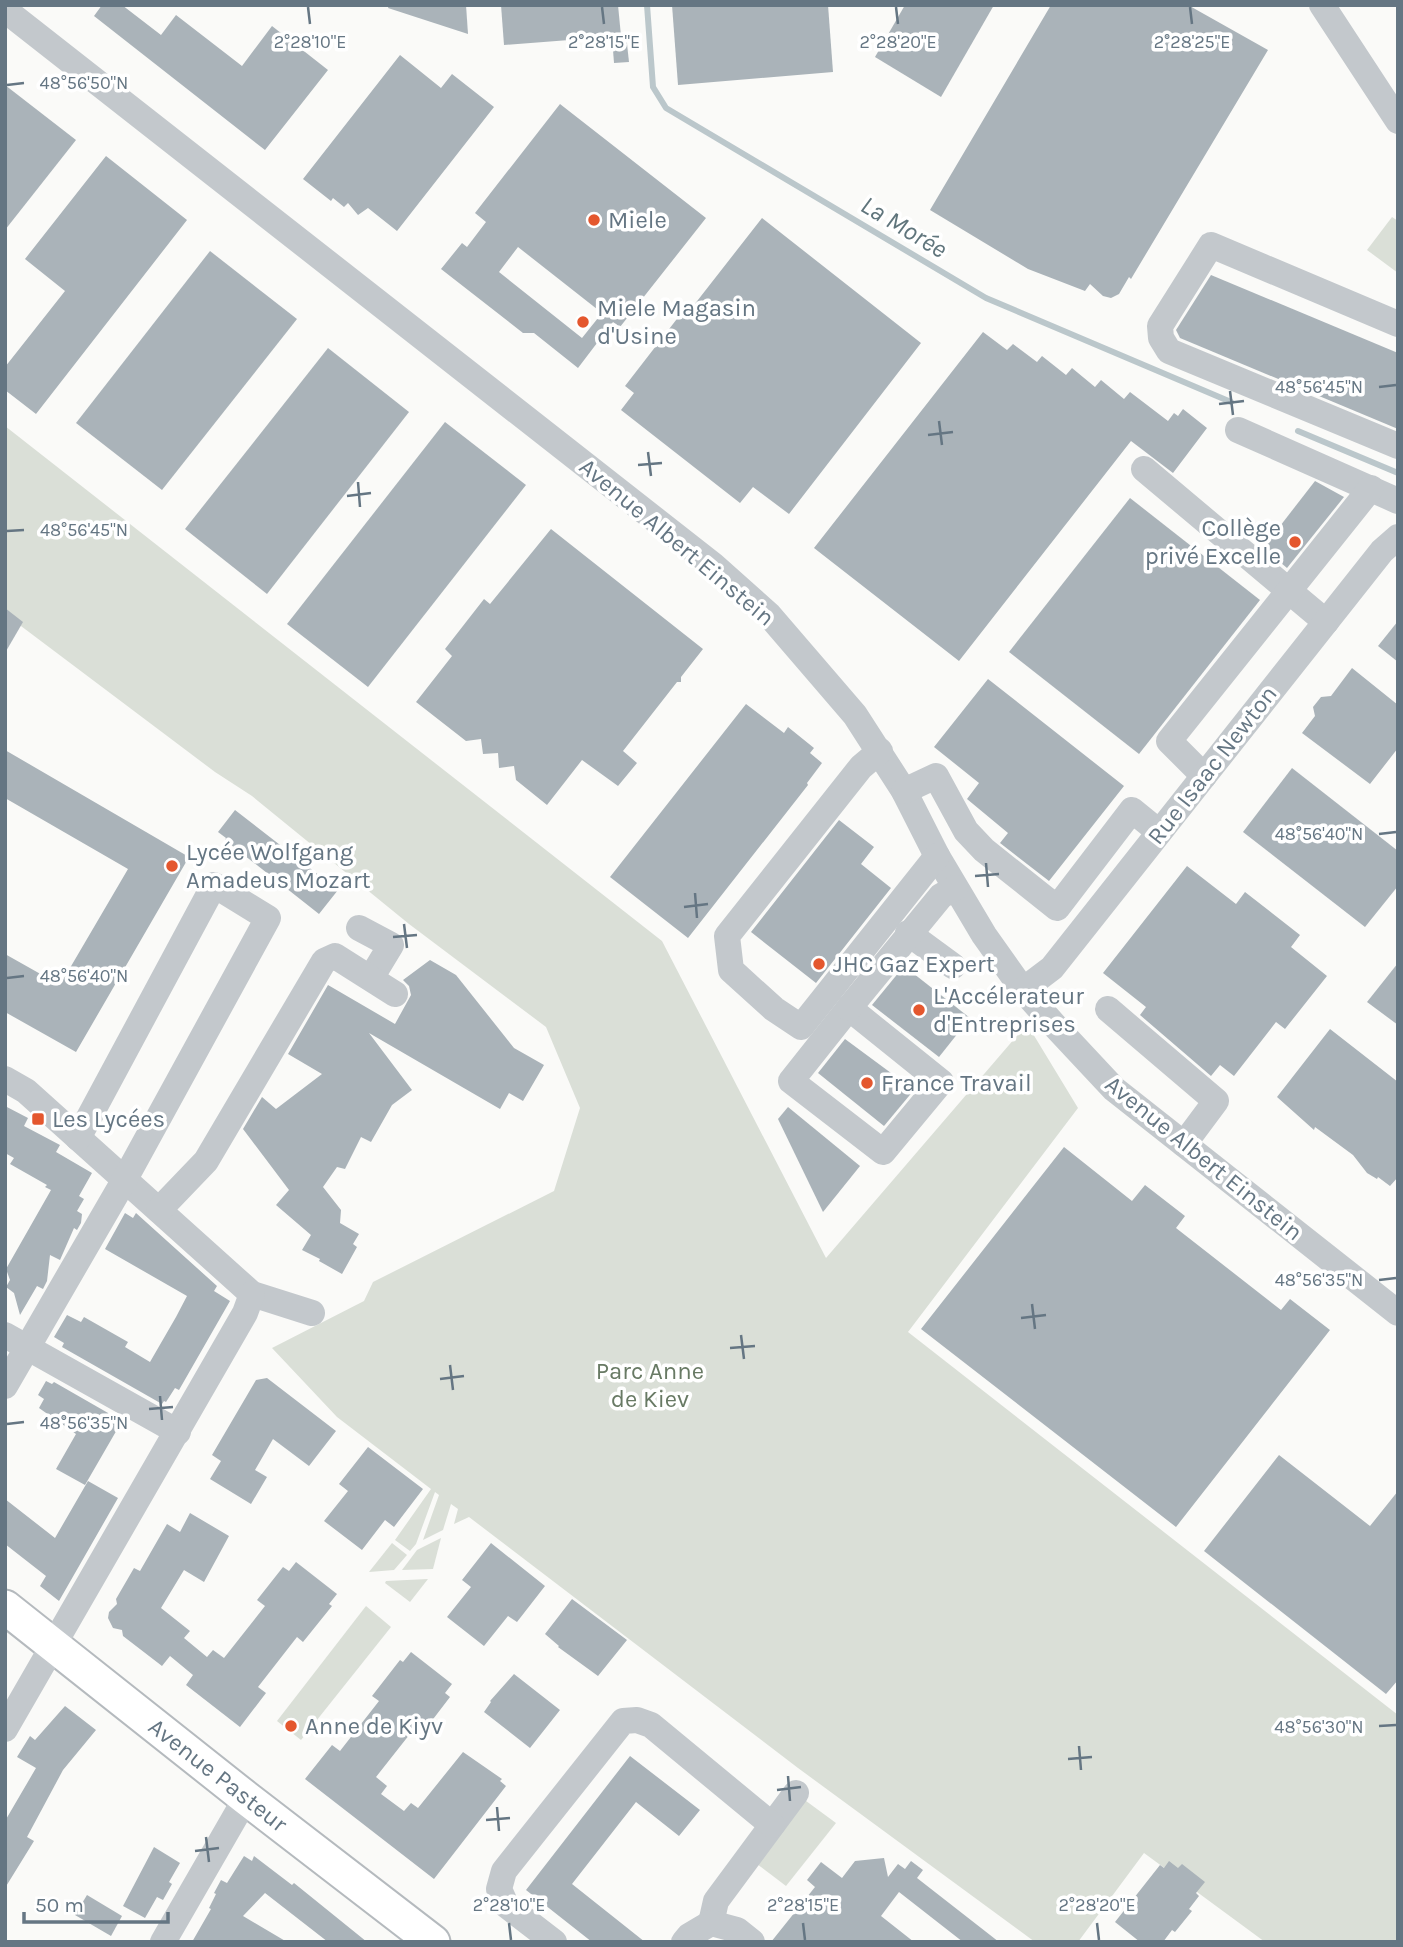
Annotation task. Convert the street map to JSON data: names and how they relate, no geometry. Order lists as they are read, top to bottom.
{
  "streets": {
    "main road": ["Avenue Pasteur"],
    "street": ["Avenue Albert Einstein", "Rue Isaac Newton"]
  },
  "crossings": [
    ["Avenue Albert Einstein", "Rue Isaac Newton"]
  ],
  "water": ["La Morée"],
  "parks": ["Parc Anne de Kiev"],
  "places": {
    "other": [
      "Miele",
      "Miele Magasin d'Usine",
      "Collège privé Excelle",
      "Lycée Wolfgang Amadeus Mozart",
      "JHC Gaz Expert",
      "L'Accélerateur d'Entreprises",
      "France Travail",
      "Anne de Kiyv"
    ],
    "transit": ["Les Lycées"]
  },
  "scale_bar": "50 m",
  "coordinates": [
    "2°28'10\"E",
    "2°28'15\"E",
    "2°28'20\"E",
    "2°28'25\"E",
    "48°56'50\"N",
    "48°56'45\"N",
    "48°56'40\"N",
    "48°56'35\"N",
    "48°56'30\"N"
  ]
}
